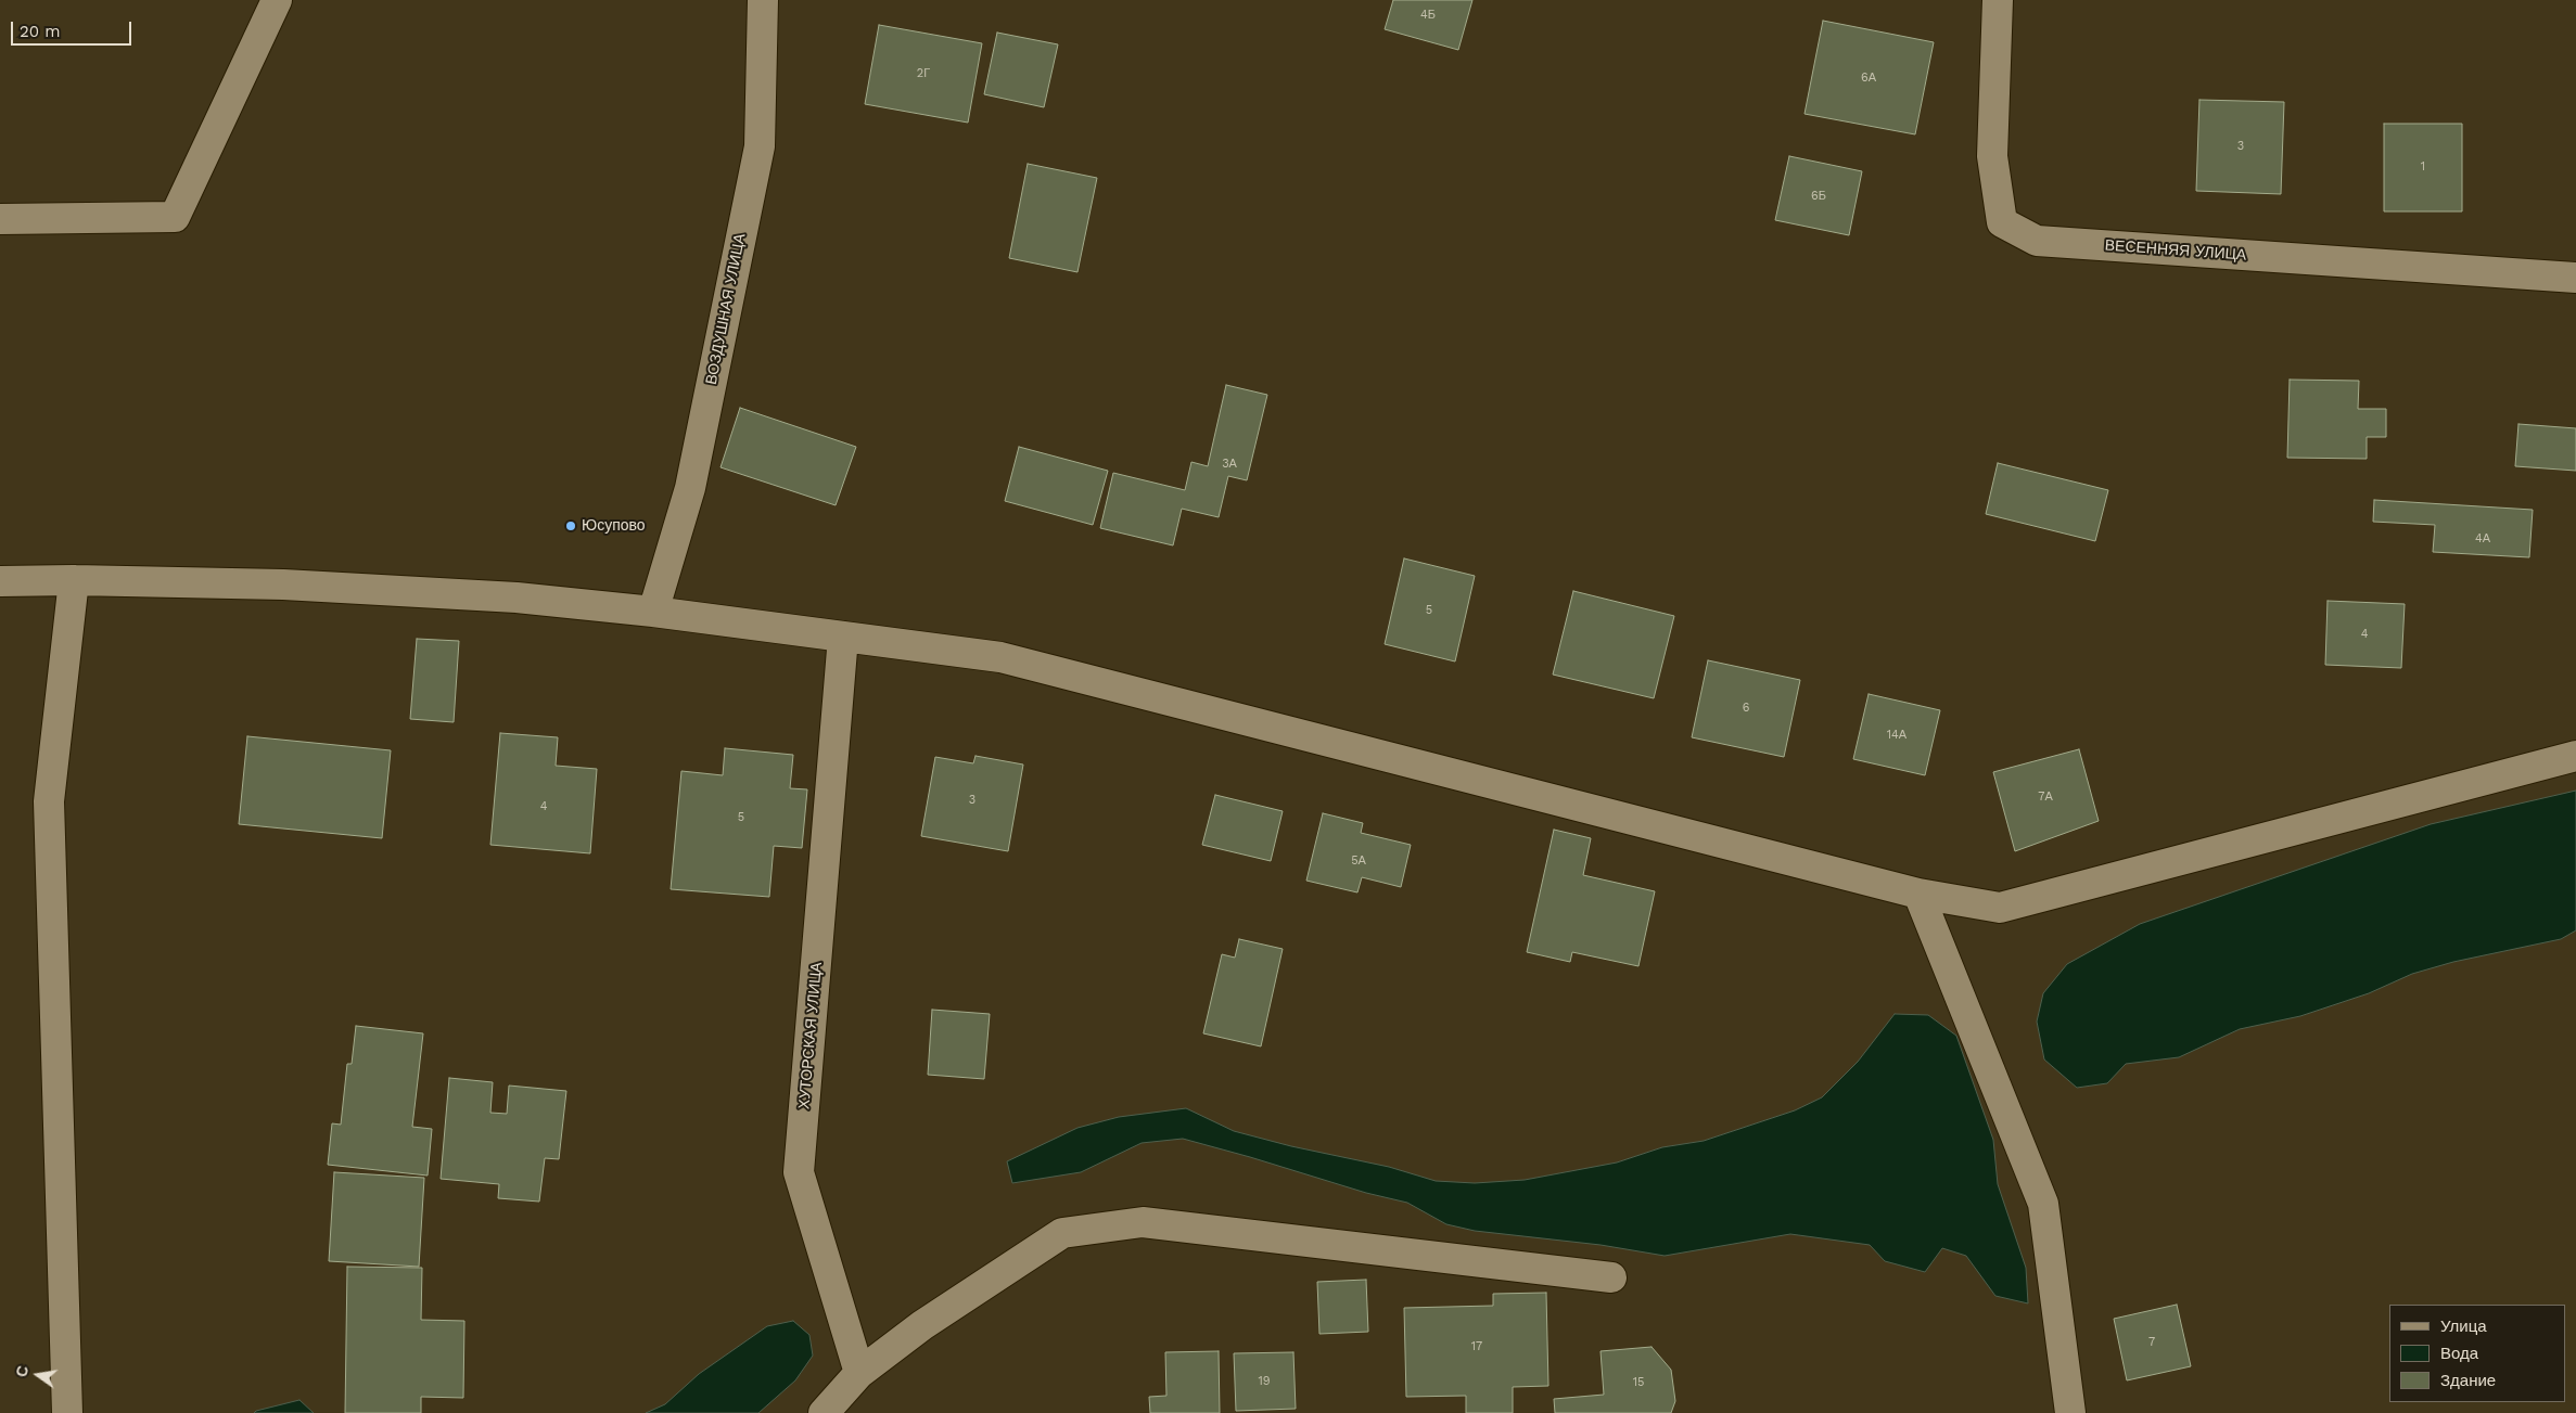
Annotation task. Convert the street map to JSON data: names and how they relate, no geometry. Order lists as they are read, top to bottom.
{
  "streets": {
    "street": ["ВЕСЕННЯЯ УЛИЦА", "ВОЗДУШНАЯ УЛИЦА", "ХУТОРСКАЯ УЛИЦА"]
  },
  "places": ["Юсупово"],
  "house_numbers": [
    "4Б",
    "2Г",
    "6А",
    "3",
    "1",
    "6Б",
    "3А",
    "4А",
    "5",
    "4",
    "6",
    "14А",
    "7А",
    "3",
    "4",
    "5",
    "5А",
    "7",
    "17",
    "19",
    "15"
  ],
  "legend": ["Улица", "Вода", "Здание"],
  "scale_bar": "20 m",
  "north": "left"
}
